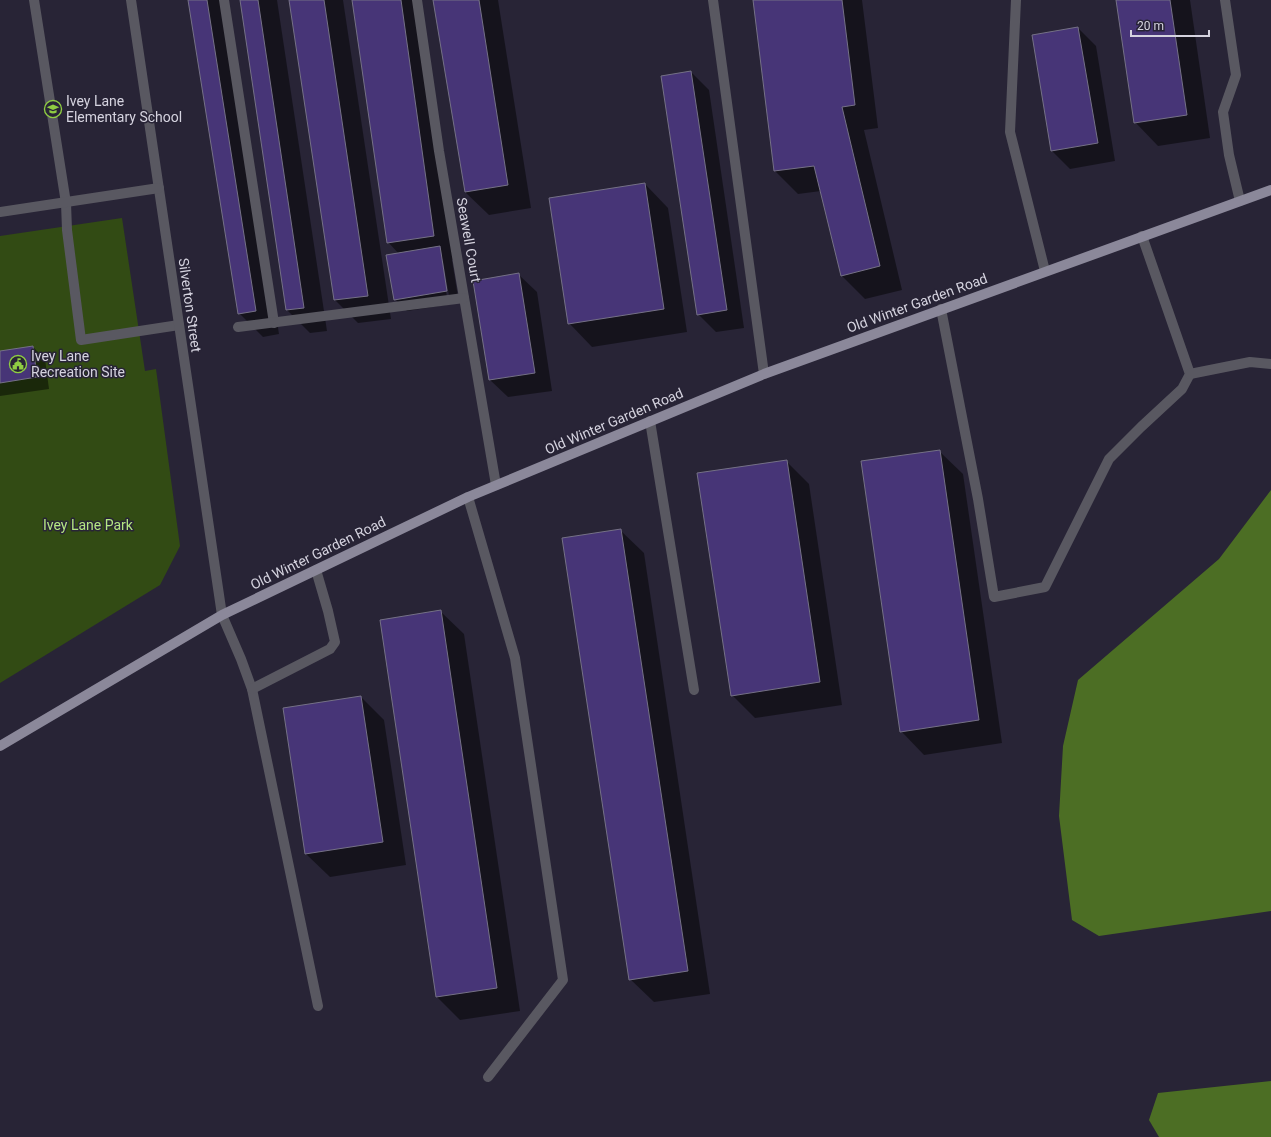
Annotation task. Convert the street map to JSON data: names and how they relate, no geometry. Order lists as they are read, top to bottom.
{
  "streets": {
    "main road": ["Old Winter Garden Road"],
    "street": ["Seawell Court", "Silverton Street"]
  },
  "crossings": [
    ["Seawell Court", "Old Winter Garden Road"],
    ["Old Winter Garden Road", "Silverton Street"]
  ],
  "parks": ["Ivey Lane Park"],
  "places": {
    "school or university": ["Ivey Lane Elementary School"],
    "public building": ["Ivey Lane Recreation Site"]
  },
  "scale_bar": "20 m"
}
